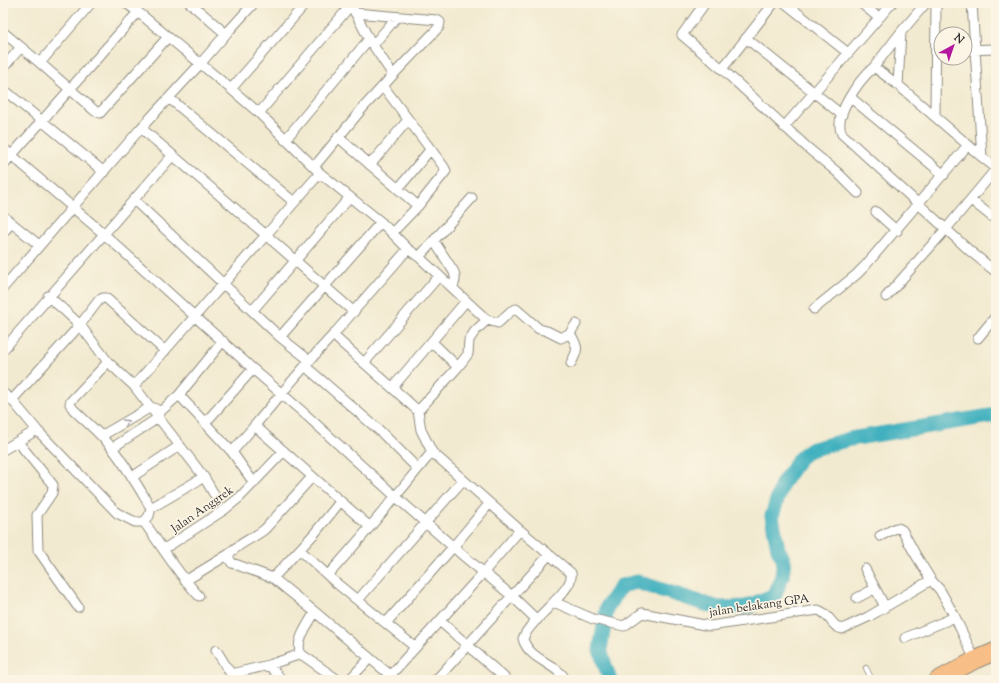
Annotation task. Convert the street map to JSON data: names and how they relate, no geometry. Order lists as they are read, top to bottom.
{
  "streets": {
    "street": ["Jalan Anggrek", "jalan belakang GPA"]
  },
  "north": "top right"
}
